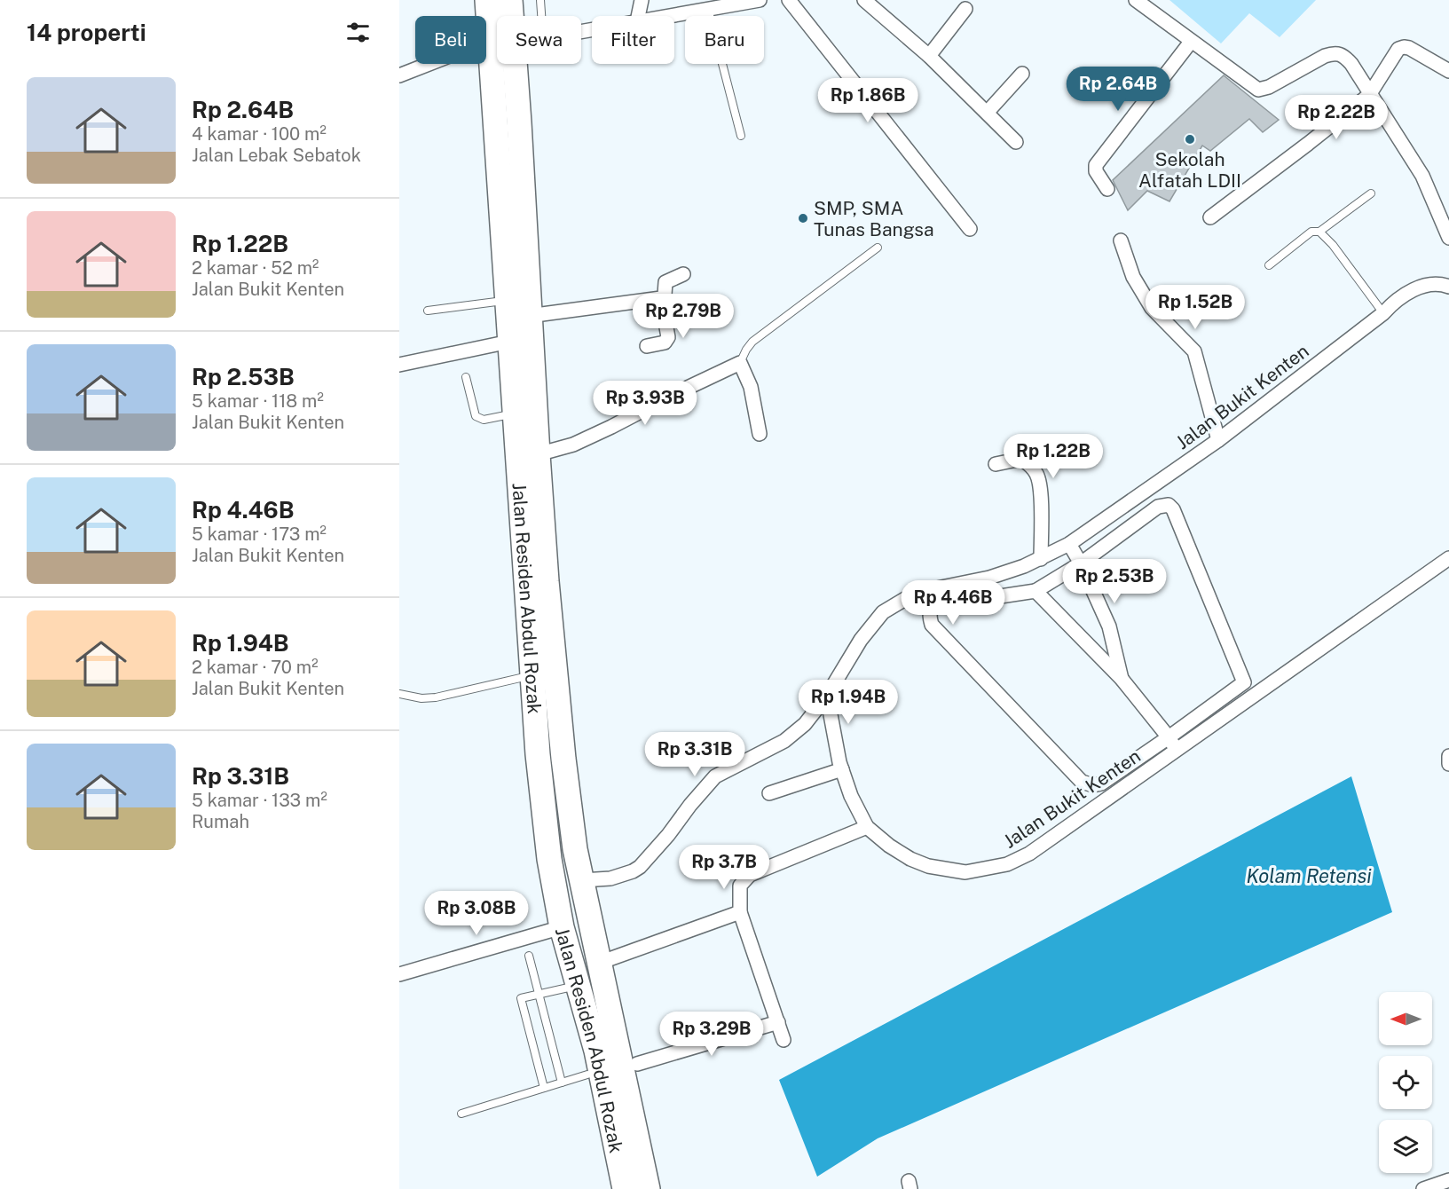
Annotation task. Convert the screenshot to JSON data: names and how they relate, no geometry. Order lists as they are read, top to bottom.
{
  "streets": {
    "highway": ["Jalan Residen Abdul Rozak"],
    "street": ["Jalan Bukit Kenten"]
  },
  "water": ["Kolam Retensi"],
  "places": ["Sekolah Alfatah LDII", "SMP, SMA Tunas Bangsa"],
  "north": "left",
  "page": {
    "heading": "14 properti",
    "chip": [
      "Beli",
      "Sewa",
      "Filter",
      "Baru"
    ],
    "list": [
      {
        "name": "Rp 2.64B",
        "note": "4 kamar · 100 m² · Jalan Lebak Sebatok"
      },
      {
        "name": "Rp 1.22B",
        "note": "2 kamar · 52 m² · Jalan Bukit Kenten"
      },
      {
        "name": "Rp 2.53B",
        "note": "5 kamar · 118 m² · Jalan Bukit Kenten"
      },
      {
        "name": "Rp 4.46B",
        "note": "5 kamar · 173 m² · Jalan Bukit Kenten"
      },
      {
        "name": "Rp 1.94B",
        "note": "2 kamar · 70 m² · Jalan Bukit Kenten"
      },
      {
        "name": "Rp 3.31B",
        "note": "5 kamar · 133 m² · Rumah"
      }
    ],
    "price": [
      "Rp 2.64B",
      "Rp 1.86B",
      "Rp 2.22B",
      "Rp 1.52B",
      "Rp 2.79B",
      "Rp 3.93B",
      "Rp 1.22B",
      "Rp 2.53B",
      "Rp 4.46B",
      "Rp 1.94B",
      "Rp 3.31B",
      "Rp 3.7B",
      "Rp 3.08B",
      "Rp 3.29B"
    ]
  }
}
